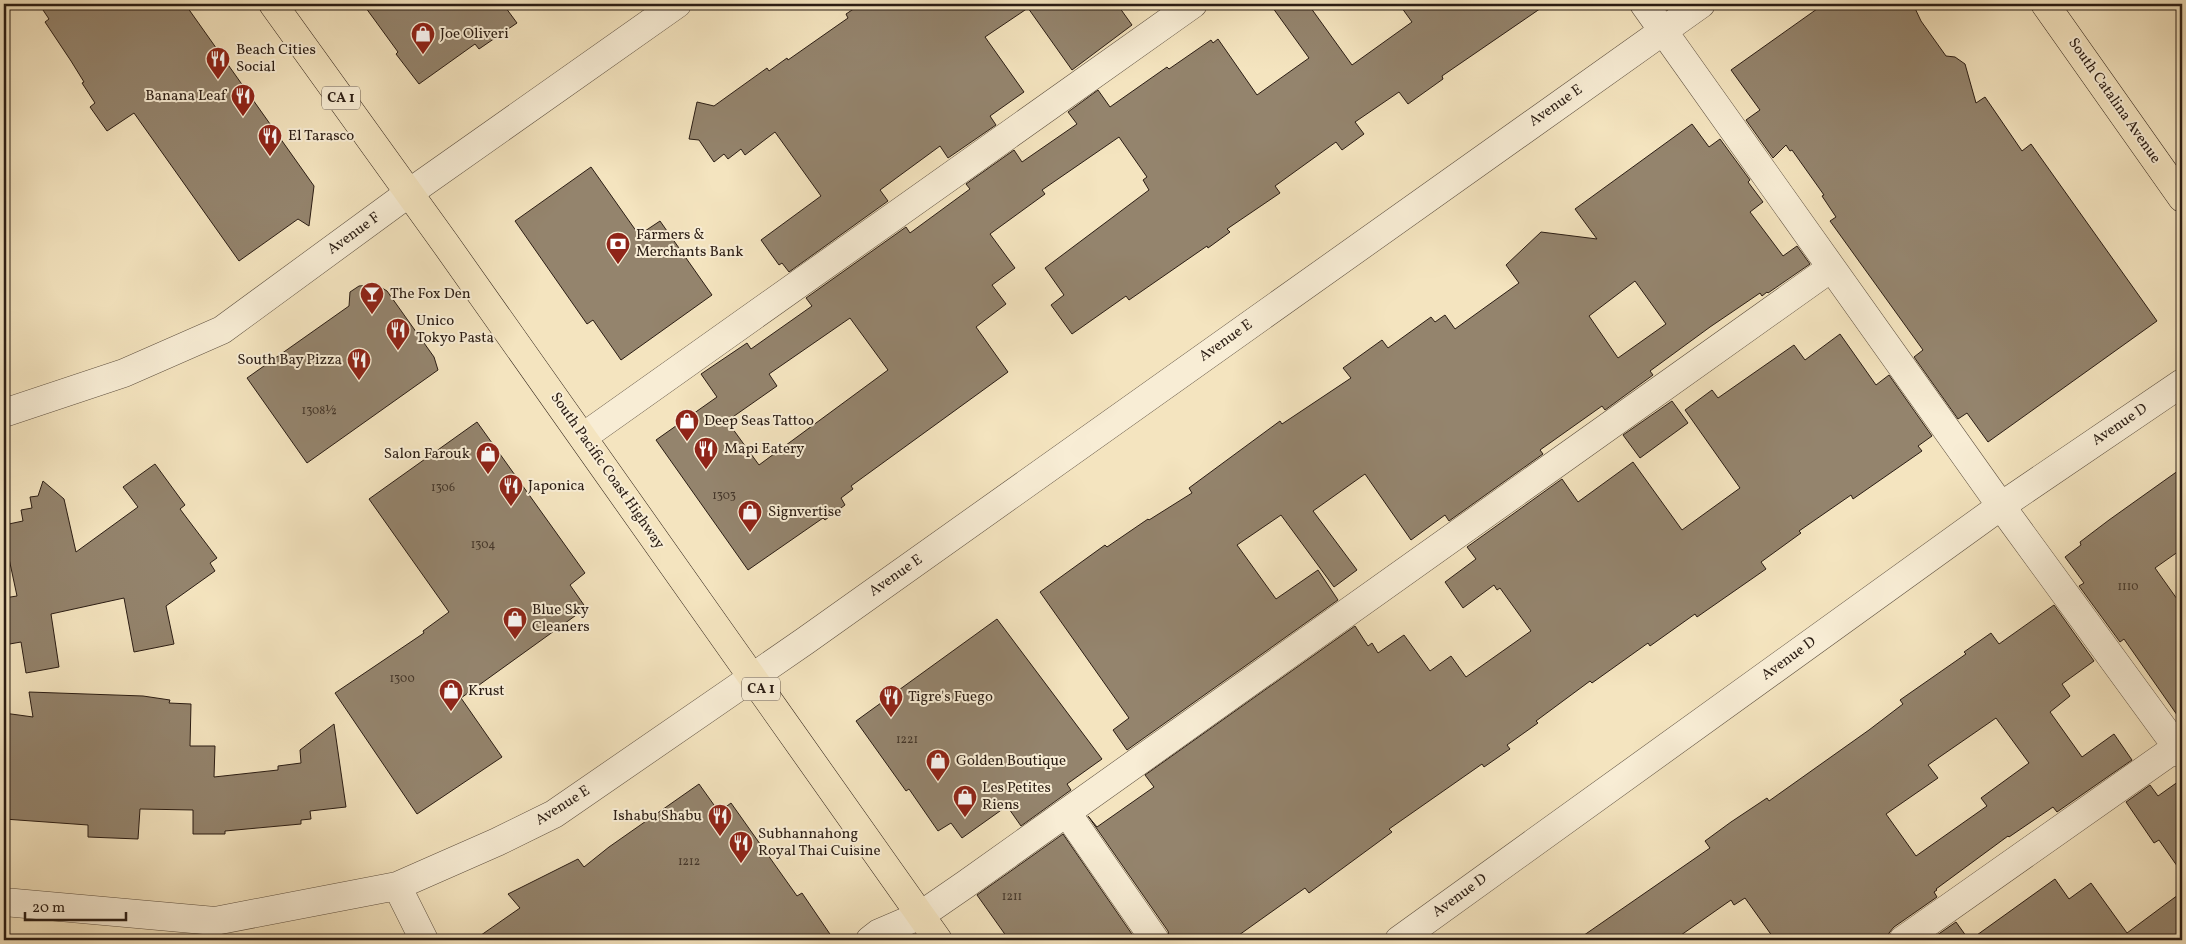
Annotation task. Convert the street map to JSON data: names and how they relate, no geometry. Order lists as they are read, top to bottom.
{
  "streets": {
    "main road": ["CA 1", "South Catalina Avenue", "South Pacific Coast Highway"],
    "street": ["Avenue E", "Avenue F", "Avenue D"]
  },
  "crossings": [
    ["Avenue E", "South Pacific Coast Highway"],
    ["Avenue F", "South Pacific Coast Highway"]
  ],
  "places": {
    "shop": [
      "Joe Oliveri",
      "Deep Seas Tattoo",
      "Salon Farouk",
      "Signvertise",
      "Blue Sky Cleaners",
      "Krust",
      "Golden Boutique",
      "Les Petites Riens"
    ],
    "restaurant": [
      "Beach Cities Social",
      "Banana Leaf",
      "El Tarasco",
      "Unico Tokyo Pasta",
      "South Bay Pizza",
      "Mapi Eatery",
      "Japonica",
      "Tigre's Fuego",
      "Ishabu Shabu",
      "Subhannahong Royal Thai Cuisine"
    ],
    "bank": ["Farmers & Merchants Bank"],
    "bar": ["The Fox Den"]
  },
  "house_numbers": [
    "1308½",
    "1306",
    "1303",
    "1304",
    "1110",
    "1300",
    "1221",
    "1212",
    "1211"
  ],
  "scale_bar": "20 m"
}
